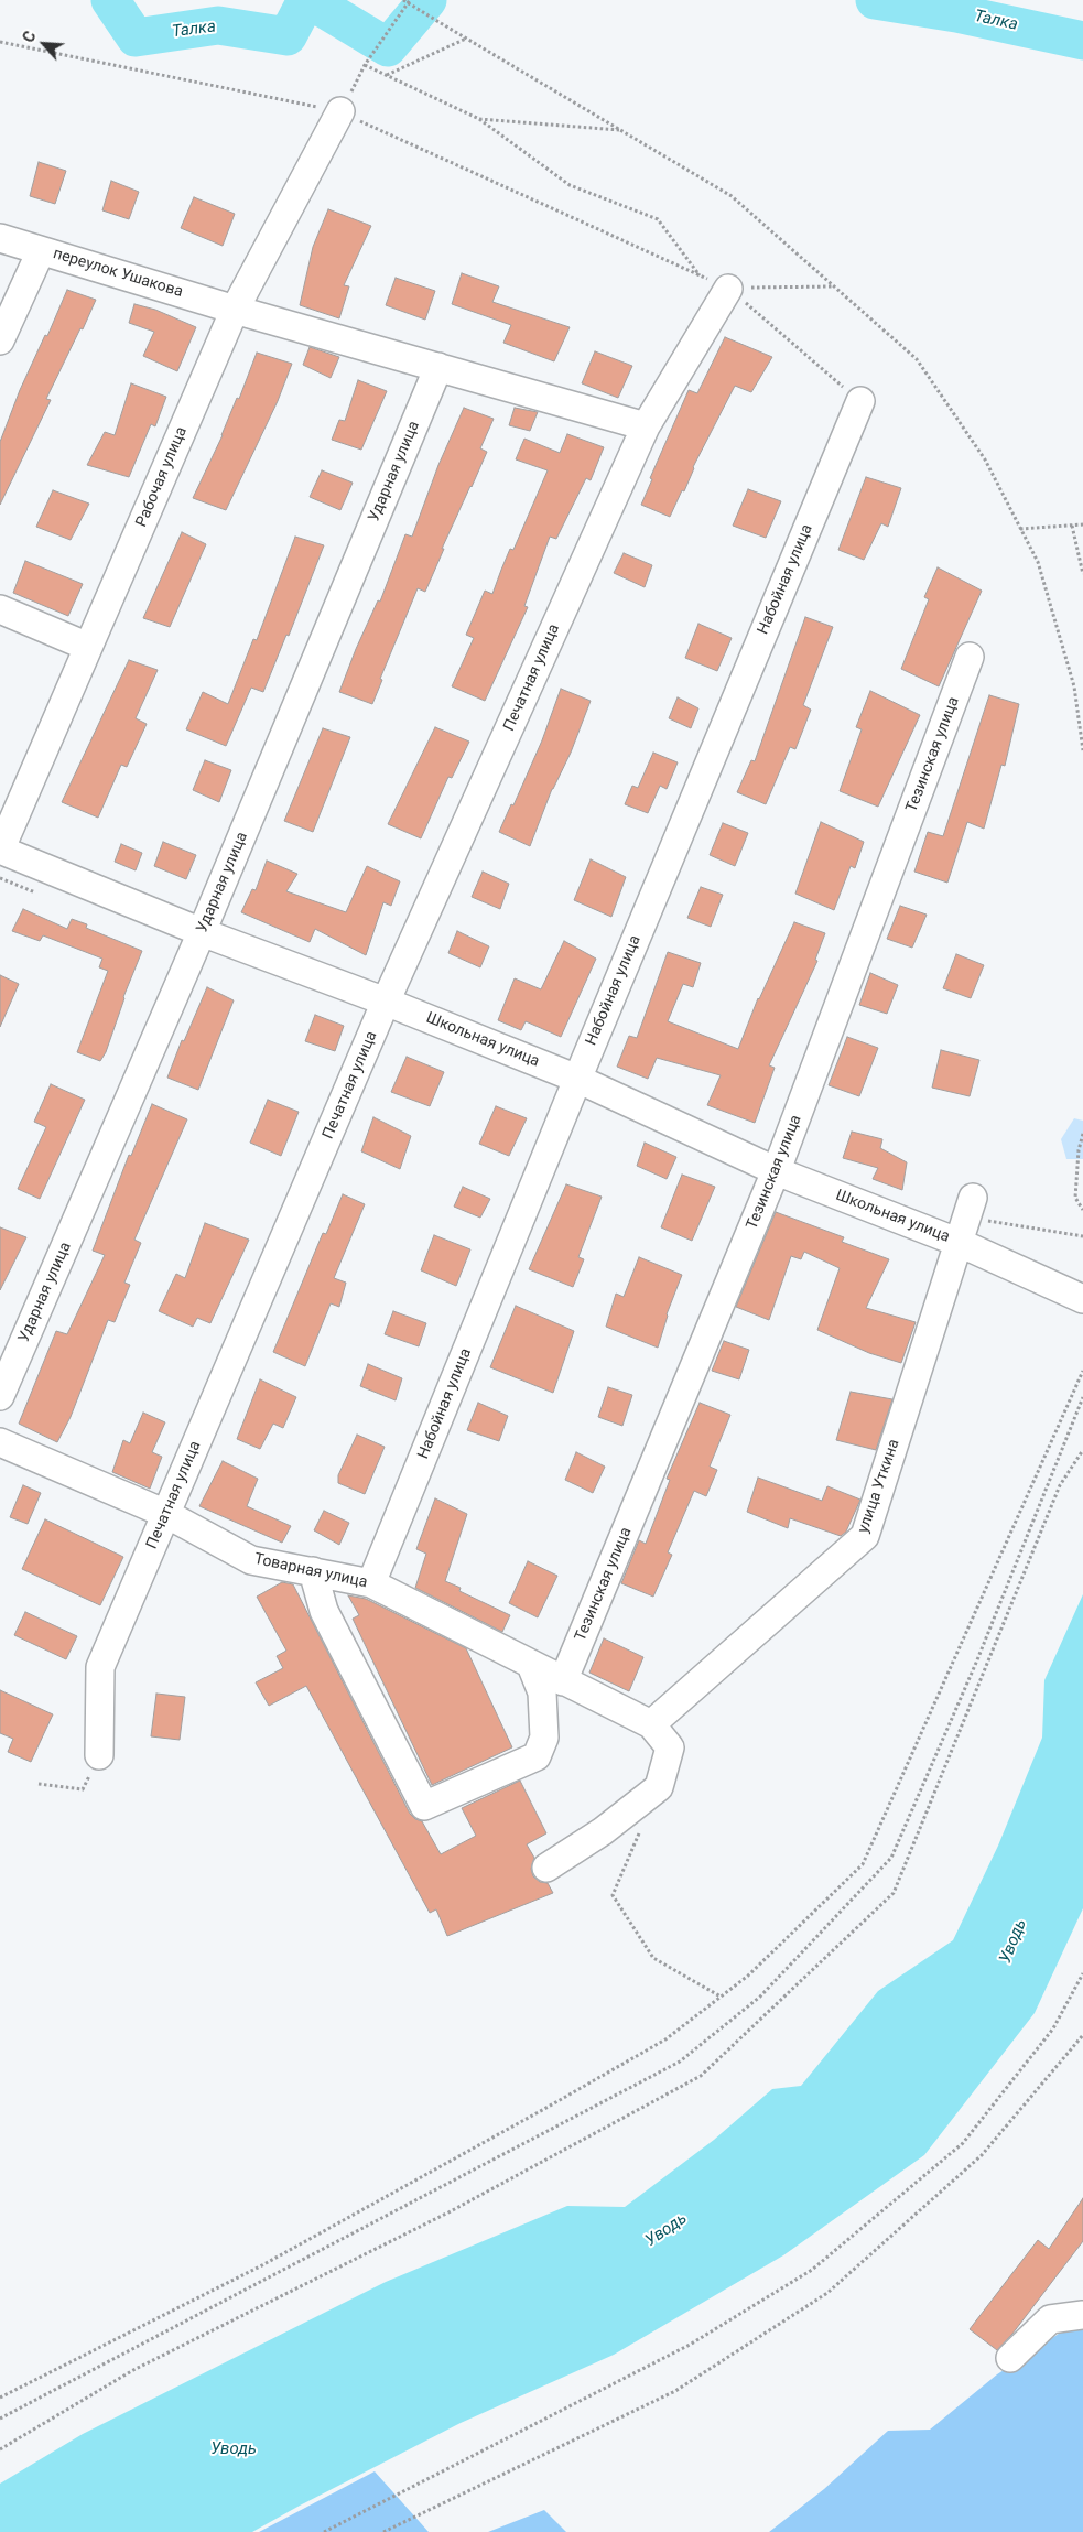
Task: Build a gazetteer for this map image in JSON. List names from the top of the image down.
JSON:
{
  "streets": {
    "street": [
      "переулок Ушакова",
      "Ударная улица",
      "Рабочая улица",
      "Набойная улица",
      "Печатная улица",
      "Тезинская улица",
      "Школьная улица",
      "улица Уткина",
      "Товарная улица"
    ]
  },
  "crossings": [
    ["переулок Ушакова", "Ударная улица"],
    ["переулок Ушакова", "Рабочая улица"],
    ["переулок Ушакова", "Печатная улица"],
    ["Ударная улица", "Школьная улица"],
    ["Рабочая улица", "Школьная улица"],
    ["Набойная улица", "Школьная улица"],
    ["Набойная улица", "Товарная улица"],
    ["Печатная улица", "Школьная улица"],
    ["Печатная улица", "Товарная улица"],
    ["Тезинская улица", "Школьная улица"],
    ["Тезинская улица", "Товарная улица"],
    ["Школьная улица", "улица Уткина"],
    ["улица Уткина", "Товарная улица"]
  ],
  "water": ["Талка", "Уводь"],
  "north": "top left"
}
